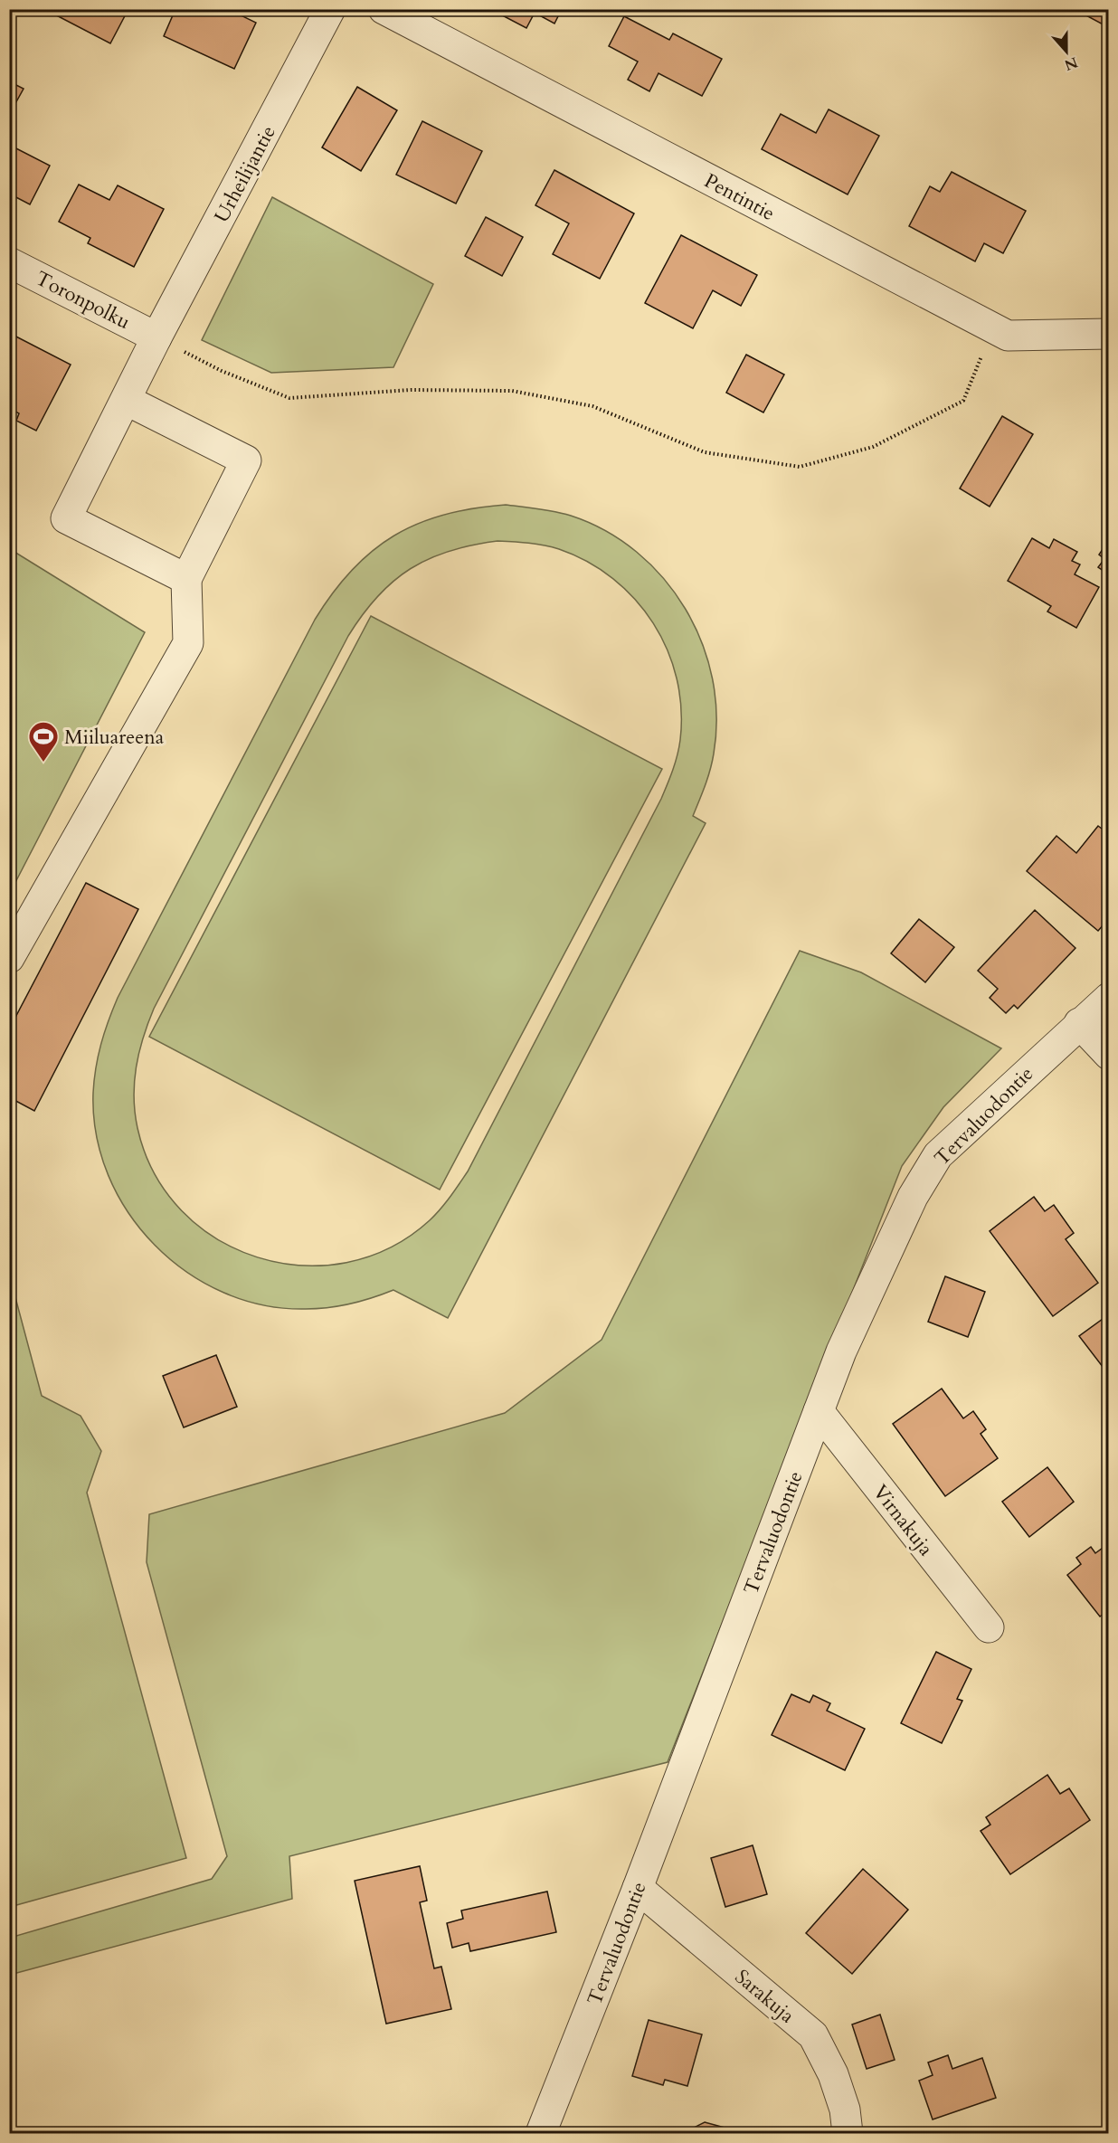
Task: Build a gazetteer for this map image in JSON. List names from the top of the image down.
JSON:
{
  "streets": {
    "street": [
      "Urheilijantie",
      "Pentintie",
      "Toronpolku",
      "Tervaluodontie",
      "Virnakuja",
      "Sarakuja"
    ]
  },
  "crossings": [
    ["Urheilijantie", "Toronpolku"],
    ["Tervaluodontie", "Virnakuja"],
    ["Tervaluodontie", "Sarakuja"]
  ],
  "places": {
    "sports": ["Miiluareena"]
  },
  "north": "bottom"
}
